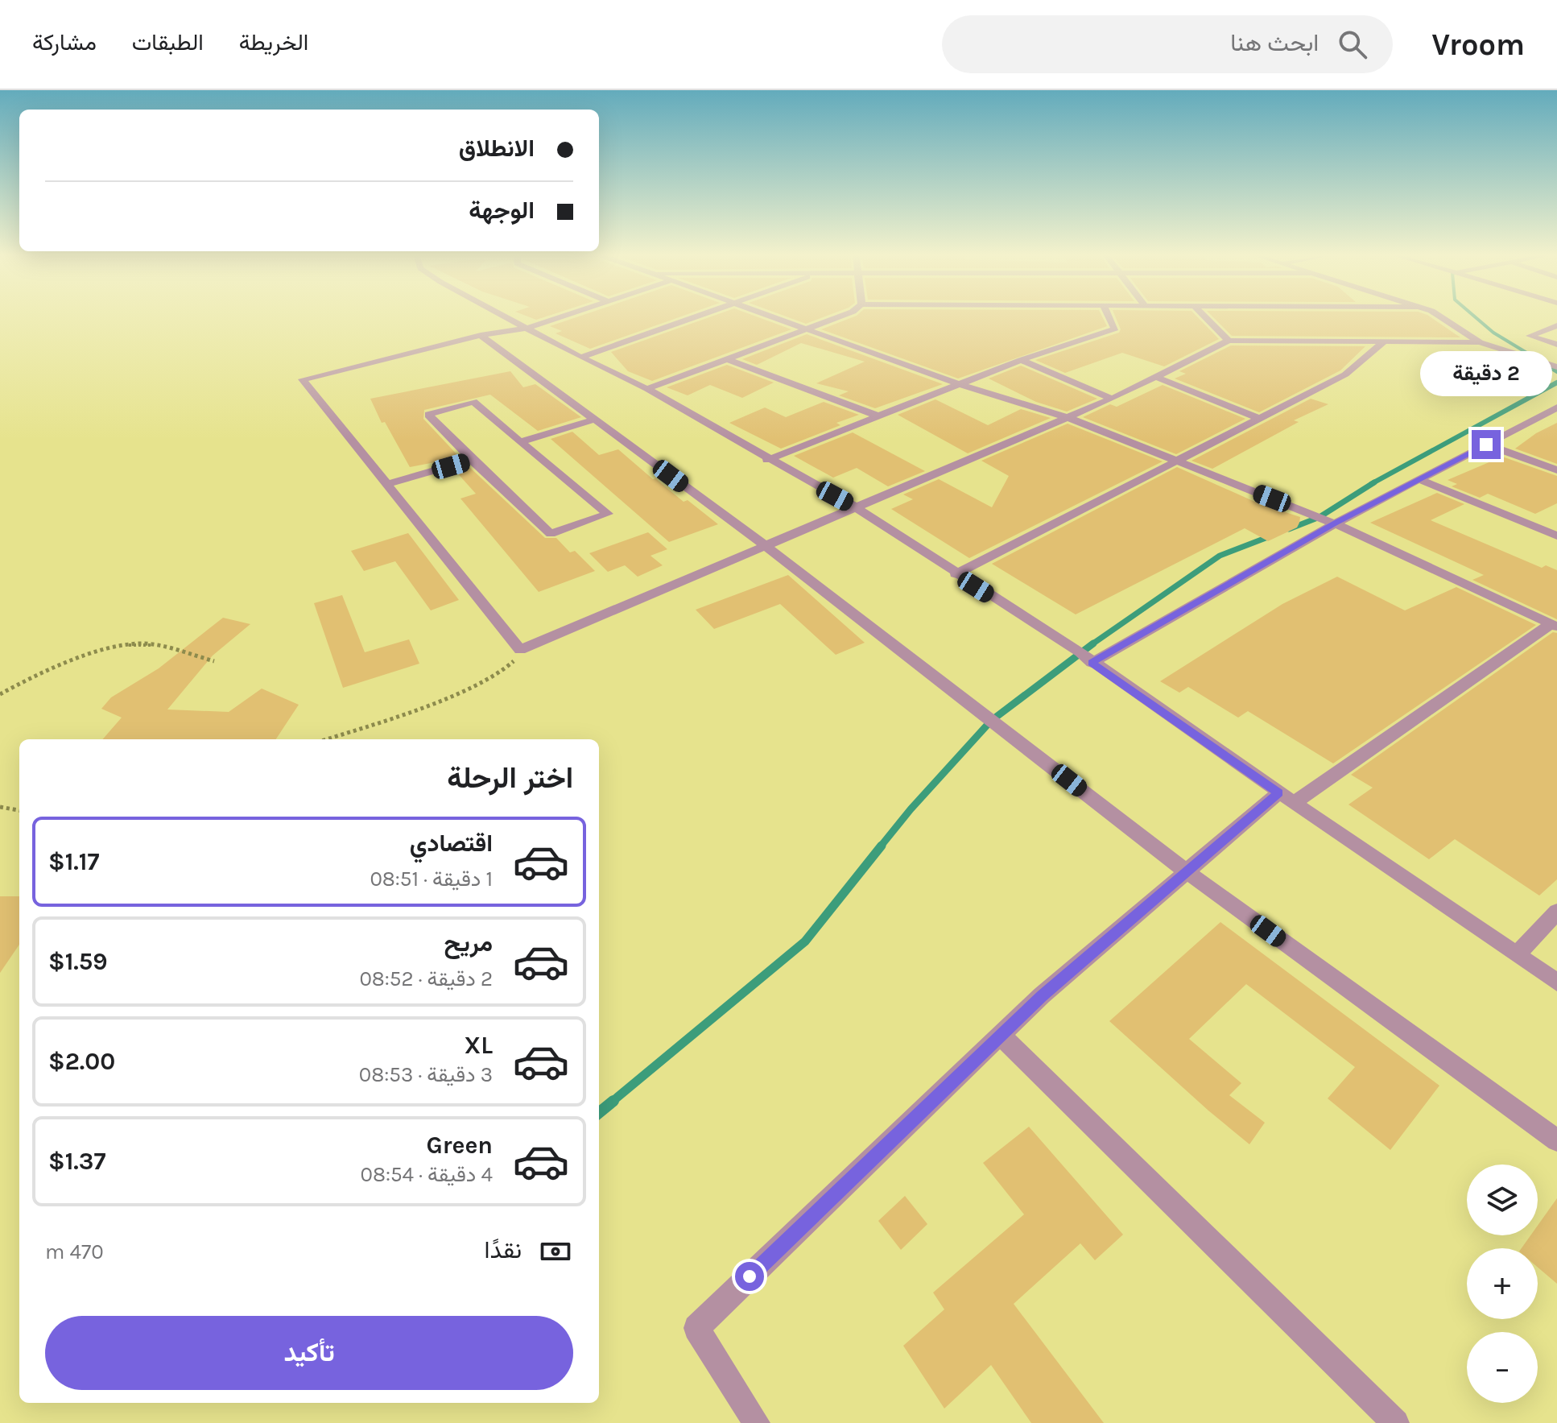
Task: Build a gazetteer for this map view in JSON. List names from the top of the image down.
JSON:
{
  "page": {
    "header": "Vroom",
    "search": "ابحث هنا",
    "nav": ["الخريطة", "الطبقات", "مشاركة"],
    "banner": ["الانطلاق", "الوجهة"],
    "bubble": "2 دقيقة",
    "heading": "اختر الرحلة",
    "list": [
      {
        "name": "اقتصادي",
        "note": "1 دقيقة · 08:51",
        "value": "$1.17"
      },
      {
        "name": "مريح",
        "note": "2 دقيقة · 08:52",
        "value": "$1.59"
      },
      {
        "name": "XL",
        "note": "3 دقيقة · 08:53",
        "value": "$2.00"
      },
      {
        "name": "Green",
        "note": "4 دقيقة · 08:54",
        "value": "$1.37"
      }
    ],
    "map_buttons": ["+", "−"],
    "pay": ["نقدًا", "470 m"],
    "buttons": "تأكيد"
  }
}
